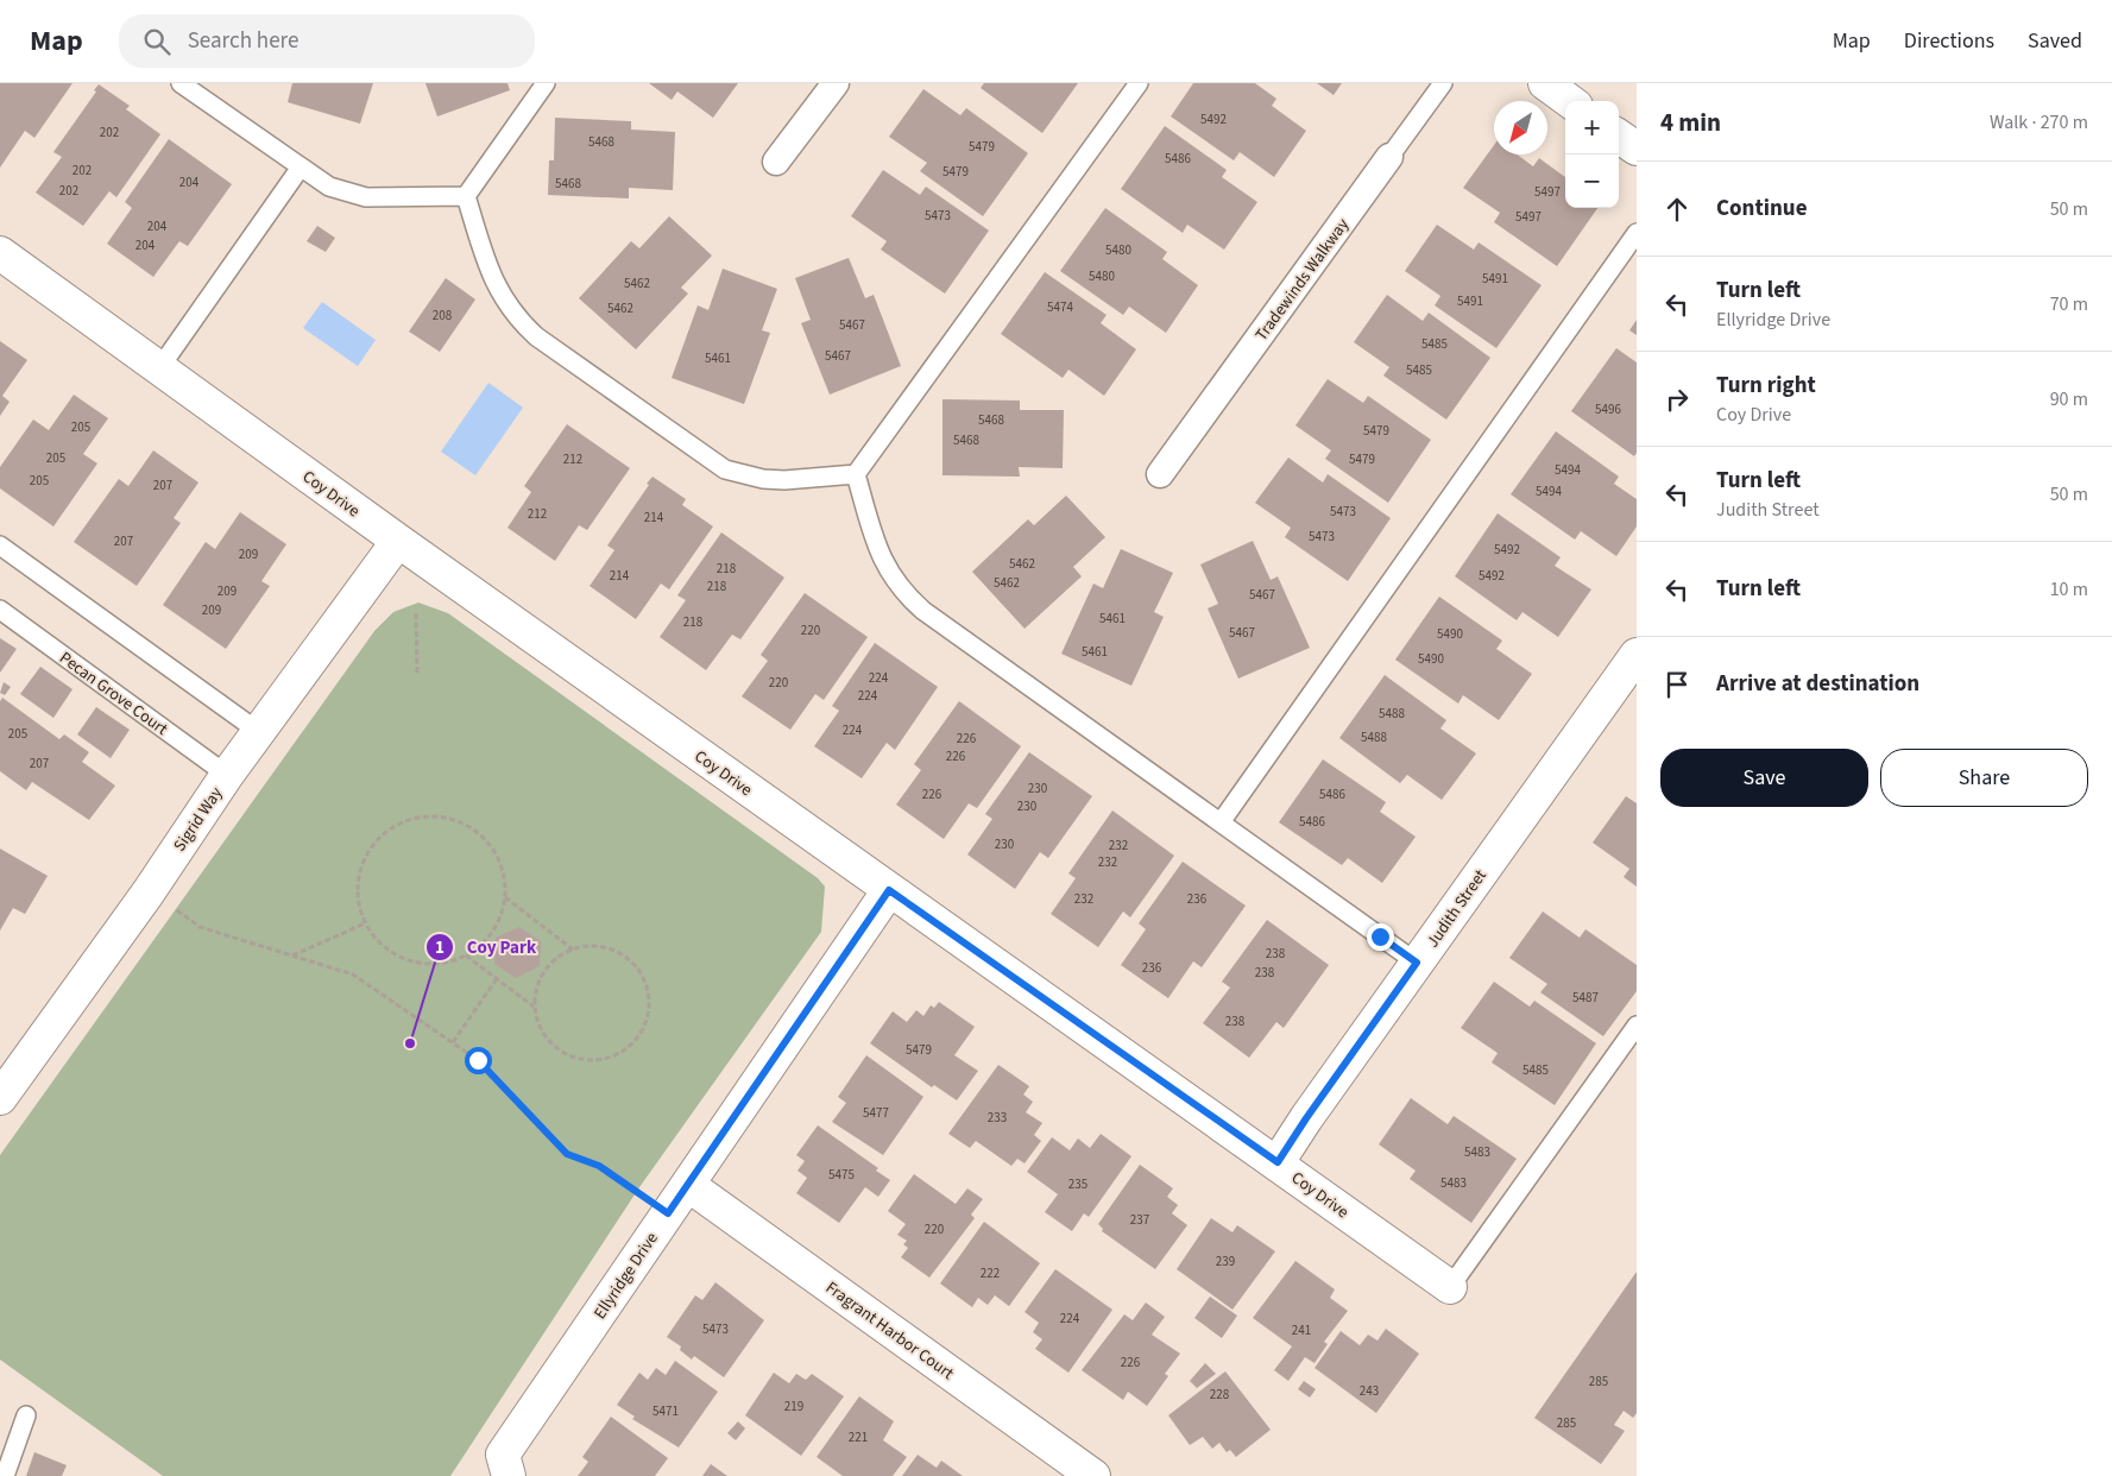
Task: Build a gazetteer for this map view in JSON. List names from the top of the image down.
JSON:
{
  "streets": {
    "street": [
      "Tradewinds Walkway",
      "Coy Drive",
      "Sigrid Way",
      "Judith Street",
      "Ellyridge Drive",
      "Fragrant Harbor Court"
    ],
    "lane": ["Pecan Grove Court"]
  },
  "crossings": [
    ["Coy Drive", "Sigrid Way"],
    ["Coy Drive", "Judith Street"],
    ["Coy Drive", "Ellyridge Drive"],
    ["Pecan Grove Court", "Sigrid Way"],
    ["Ellyridge Drive", "Fragrant Harbor Court"]
  ],
  "places": ["Coy Park"],
  "house_numbers": [
    "5492",
    "202",
    "5468",
    "5479",
    "5486",
    "202",
    "5479",
    "204",
    "5468",
    "202",
    "5497",
    "5473",
    "5497",
    "204",
    "204",
    "5480",
    "5480",
    "5491",
    "5462",
    "5491",
    "5474",
    "5462",
    "208",
    "5467",
    "5485",
    "5467",
    "5461",
    "5485",
    "5496",
    "5468",
    "205",
    "5479",
    "5468",
    "205",
    "212",
    "5479",
    "5494",
    "205",
    "207",
    "5494",
    "5473",
    "212",
    "214",
    "5473",
    "207",
    "5492",
    "209",
    "5462",
    "218",
    "214",
    "5492",
    "5462",
    "218",
    "209",
    "5467",
    "209",
    "5461",
    "218",
    "220",
    "5467",
    "5490",
    "5461",
    "5490",
    "224",
    "220",
    "224",
    "5488",
    "224",
    "205",
    "5488",
    "226",
    "226",
    "207",
    "230",
    "226",
    "5486",
    "230",
    "5486",
    "230",
    "232",
    "232",
    "232",
    "236",
    "238",
    "236",
    "238",
    "5487",
    "238",
    "5479",
    "5485",
    "5477",
    "233",
    "5483",
    "5475",
    "5483",
    "235",
    "237",
    "220",
    "239",
    "222",
    "224",
    "5473",
    "241",
    "226",
    "285",
    "243",
    "228",
    "219",
    "5471",
    "285",
    "221"
  ],
  "north": "bottom left",
  "page": {
    "header": "Map",
    "search": "Search here",
    "nav": ["Map", "Directions", "Saved"],
    "heading": ["4 min", "Walk · 270 m"],
    "map_buttons": ["+", "−"],
    "list": [
      ["Continue", "50 m"],
      ["Turn left", "Ellyridge Drive", "70 m"],
      ["Turn right", "Coy Drive", "90 m"],
      ["Turn left", "Judith Street", "50 m"],
      ["Turn left", "10 m"],
      "Arrive at destination"
    ],
    "buttons": ["Save", "Share"]
  }
}
